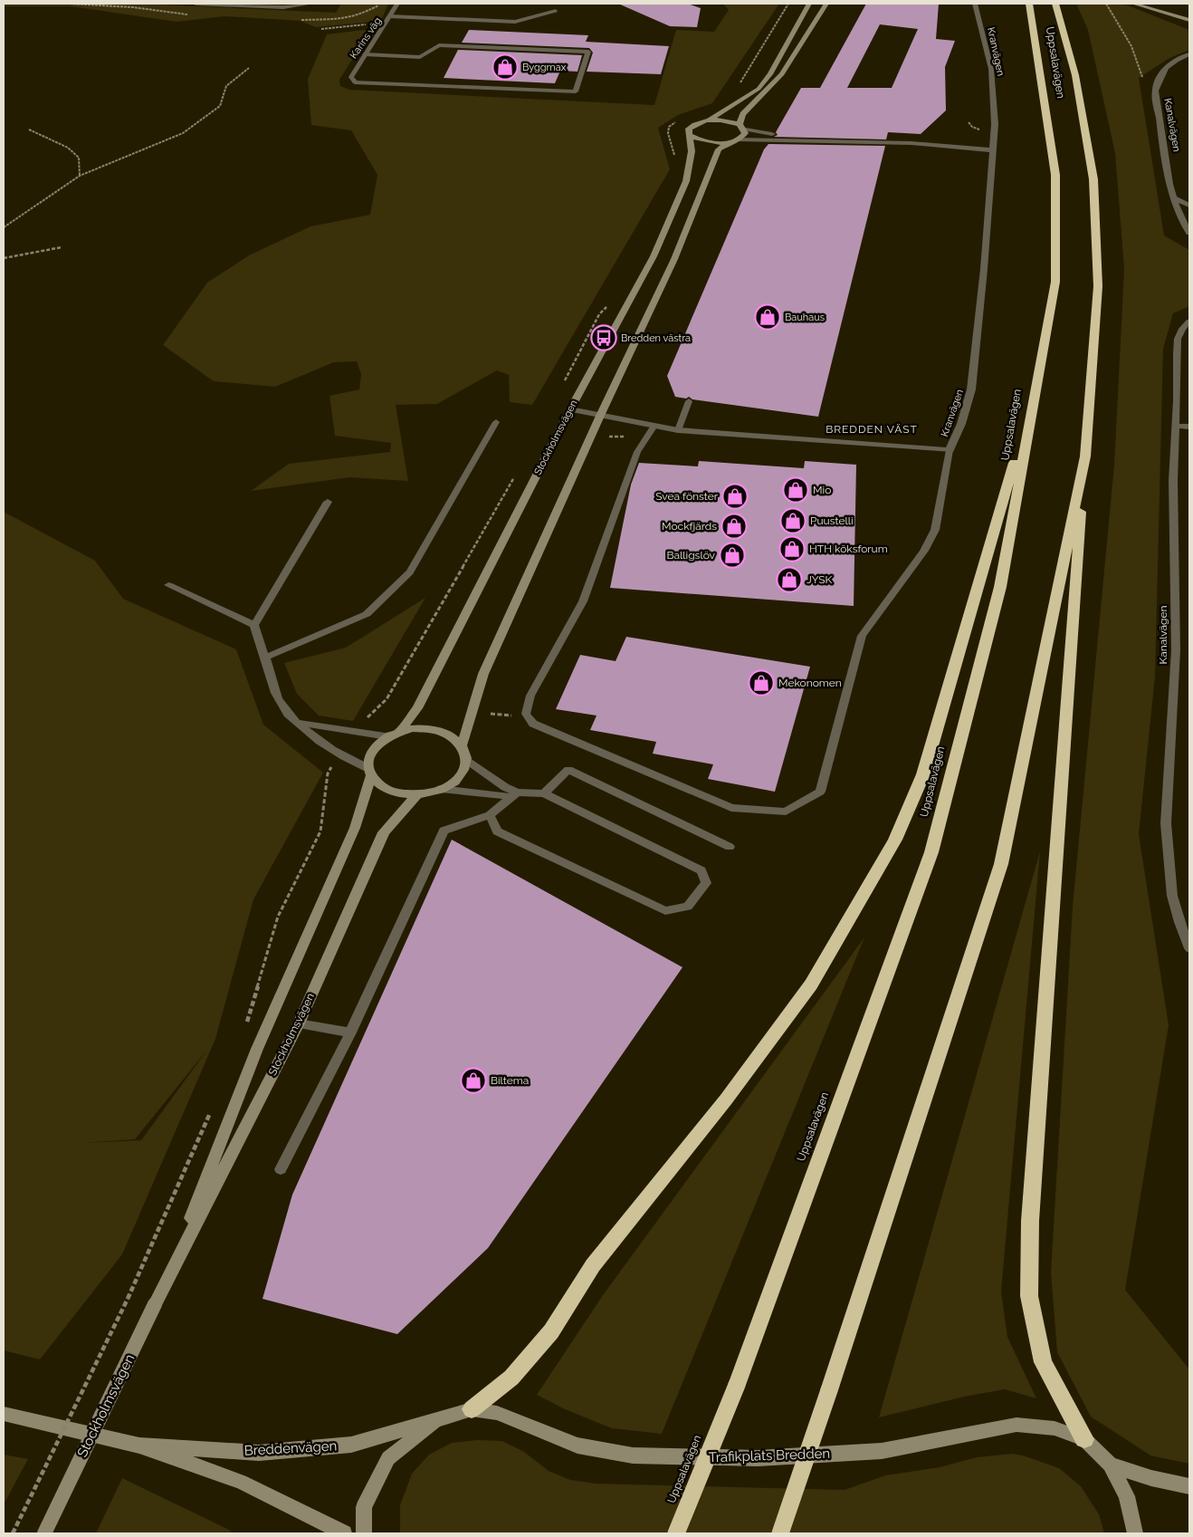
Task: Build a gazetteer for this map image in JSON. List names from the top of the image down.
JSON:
{
  "streets": {
    "highway": ["Uppsalavägen"],
    "main road": ["Stockholmsvägen", "Breddenvägen", "Trafikplats Bredden"],
    "street": ["Karins väg", "Kranvägen", "Kanalvägen"]
  },
  "crossings": [
    ["Kranvägen", "Stockholmsvägen"],
    ["Breddenvägen", "Trafikplats Bredden"]
  ],
  "districts": ["BREDDEN VÄST"],
  "places": {
    "shop": [
      "Byggmax",
      "Bauhaus",
      "Mio",
      "Svea fönster",
      "Puustelli",
      "Mockfjärds",
      "HTH köksforum",
      "Balligslöv",
      "JYSK",
      "Mekonomen",
      "Biltema"
    ],
    "bus stop": ["Bredden västra"]
  }
}
